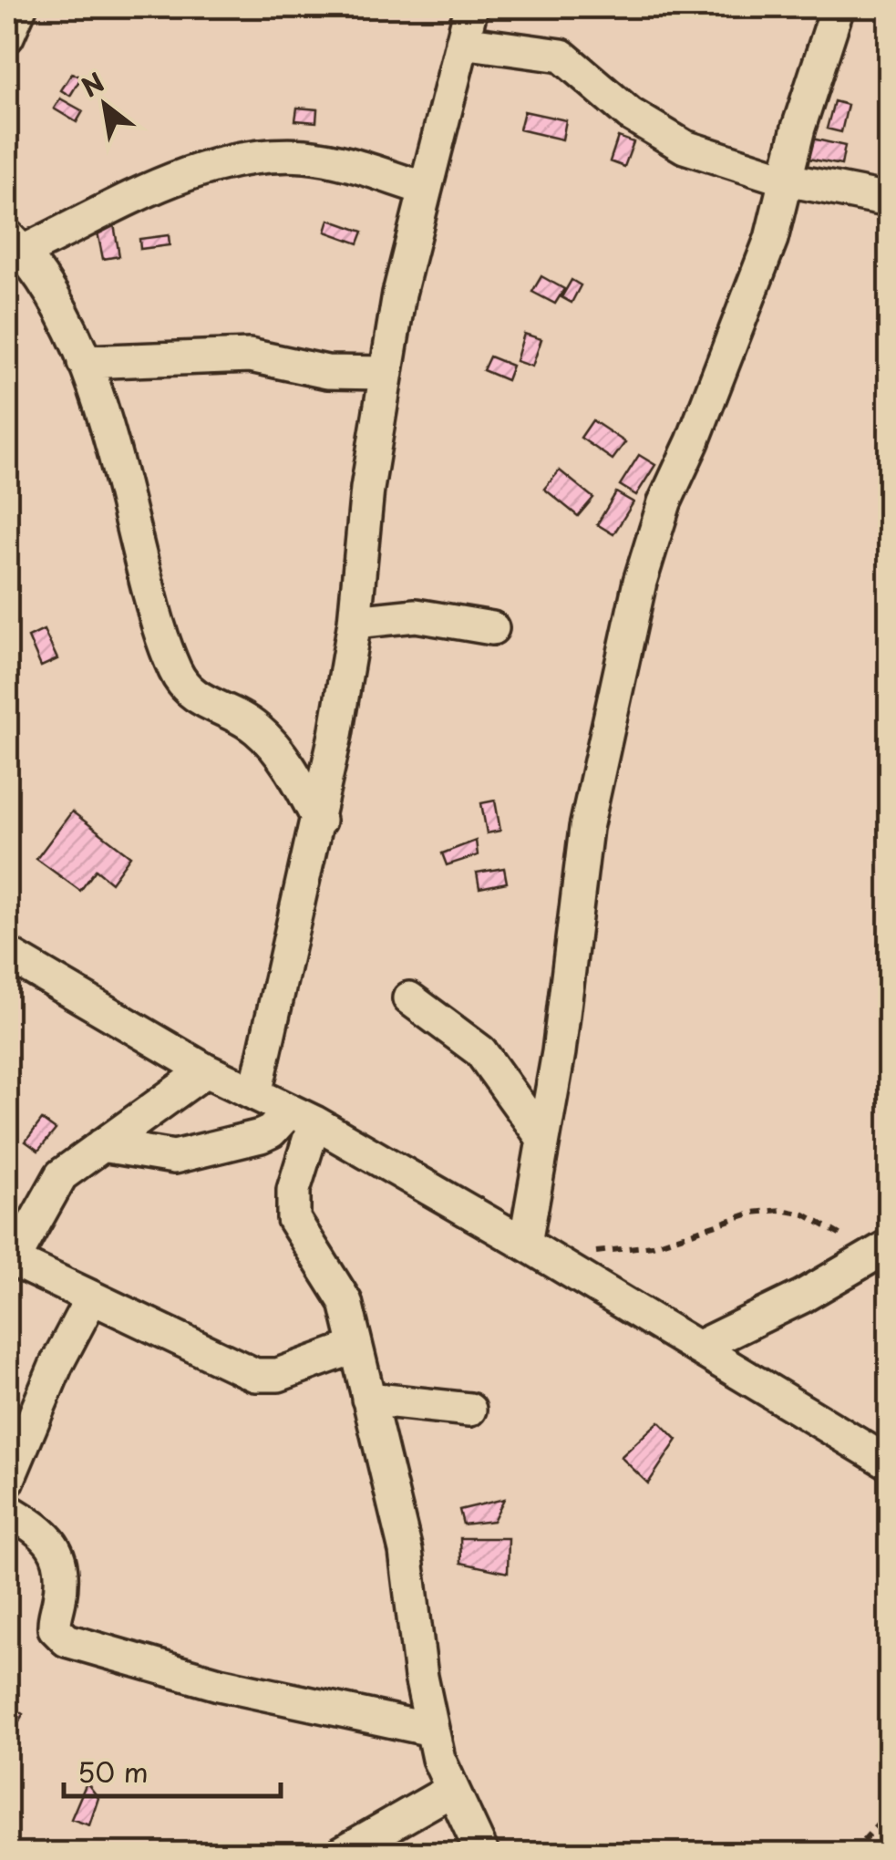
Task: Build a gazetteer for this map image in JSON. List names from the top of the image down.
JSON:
{
  "scale_bar": "50 m",
  "north": "top left"
}
